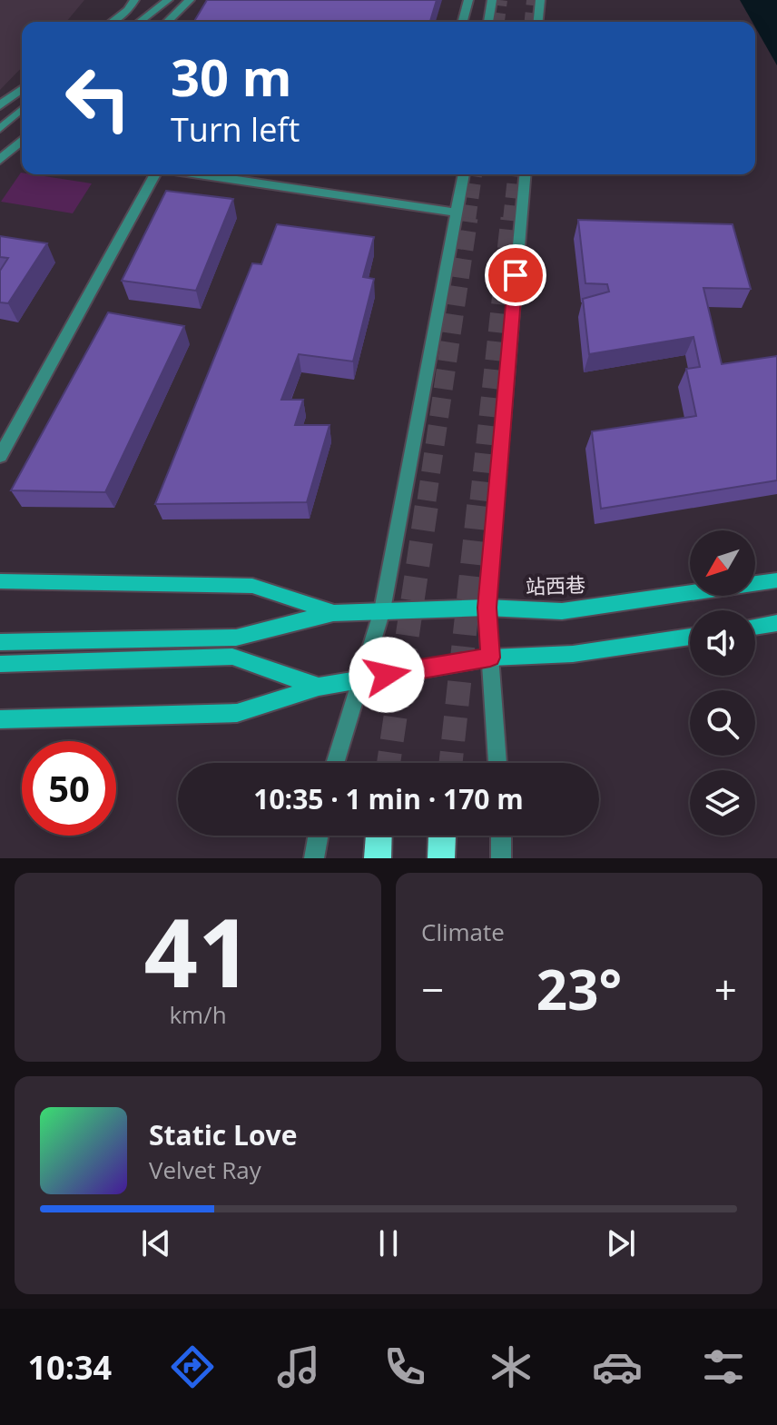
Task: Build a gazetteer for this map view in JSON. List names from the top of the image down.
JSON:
{
  "streets": {
    "main road": ["站西巷"]
  },
  "north": "bottom left",
  "page": {
    "turn": ["30 m", "Turn left"],
    "limit": "50",
    "trip": "10:35 · 1 min · 170 m",
    "tile": [
      ["41", "km/h"],
      "Climate"
    ],
    "heat": ["−", "23°", "+"],
    "song": ["Static Love", "Velvet Ray"],
    "tabs": "10:34"
  }
}
